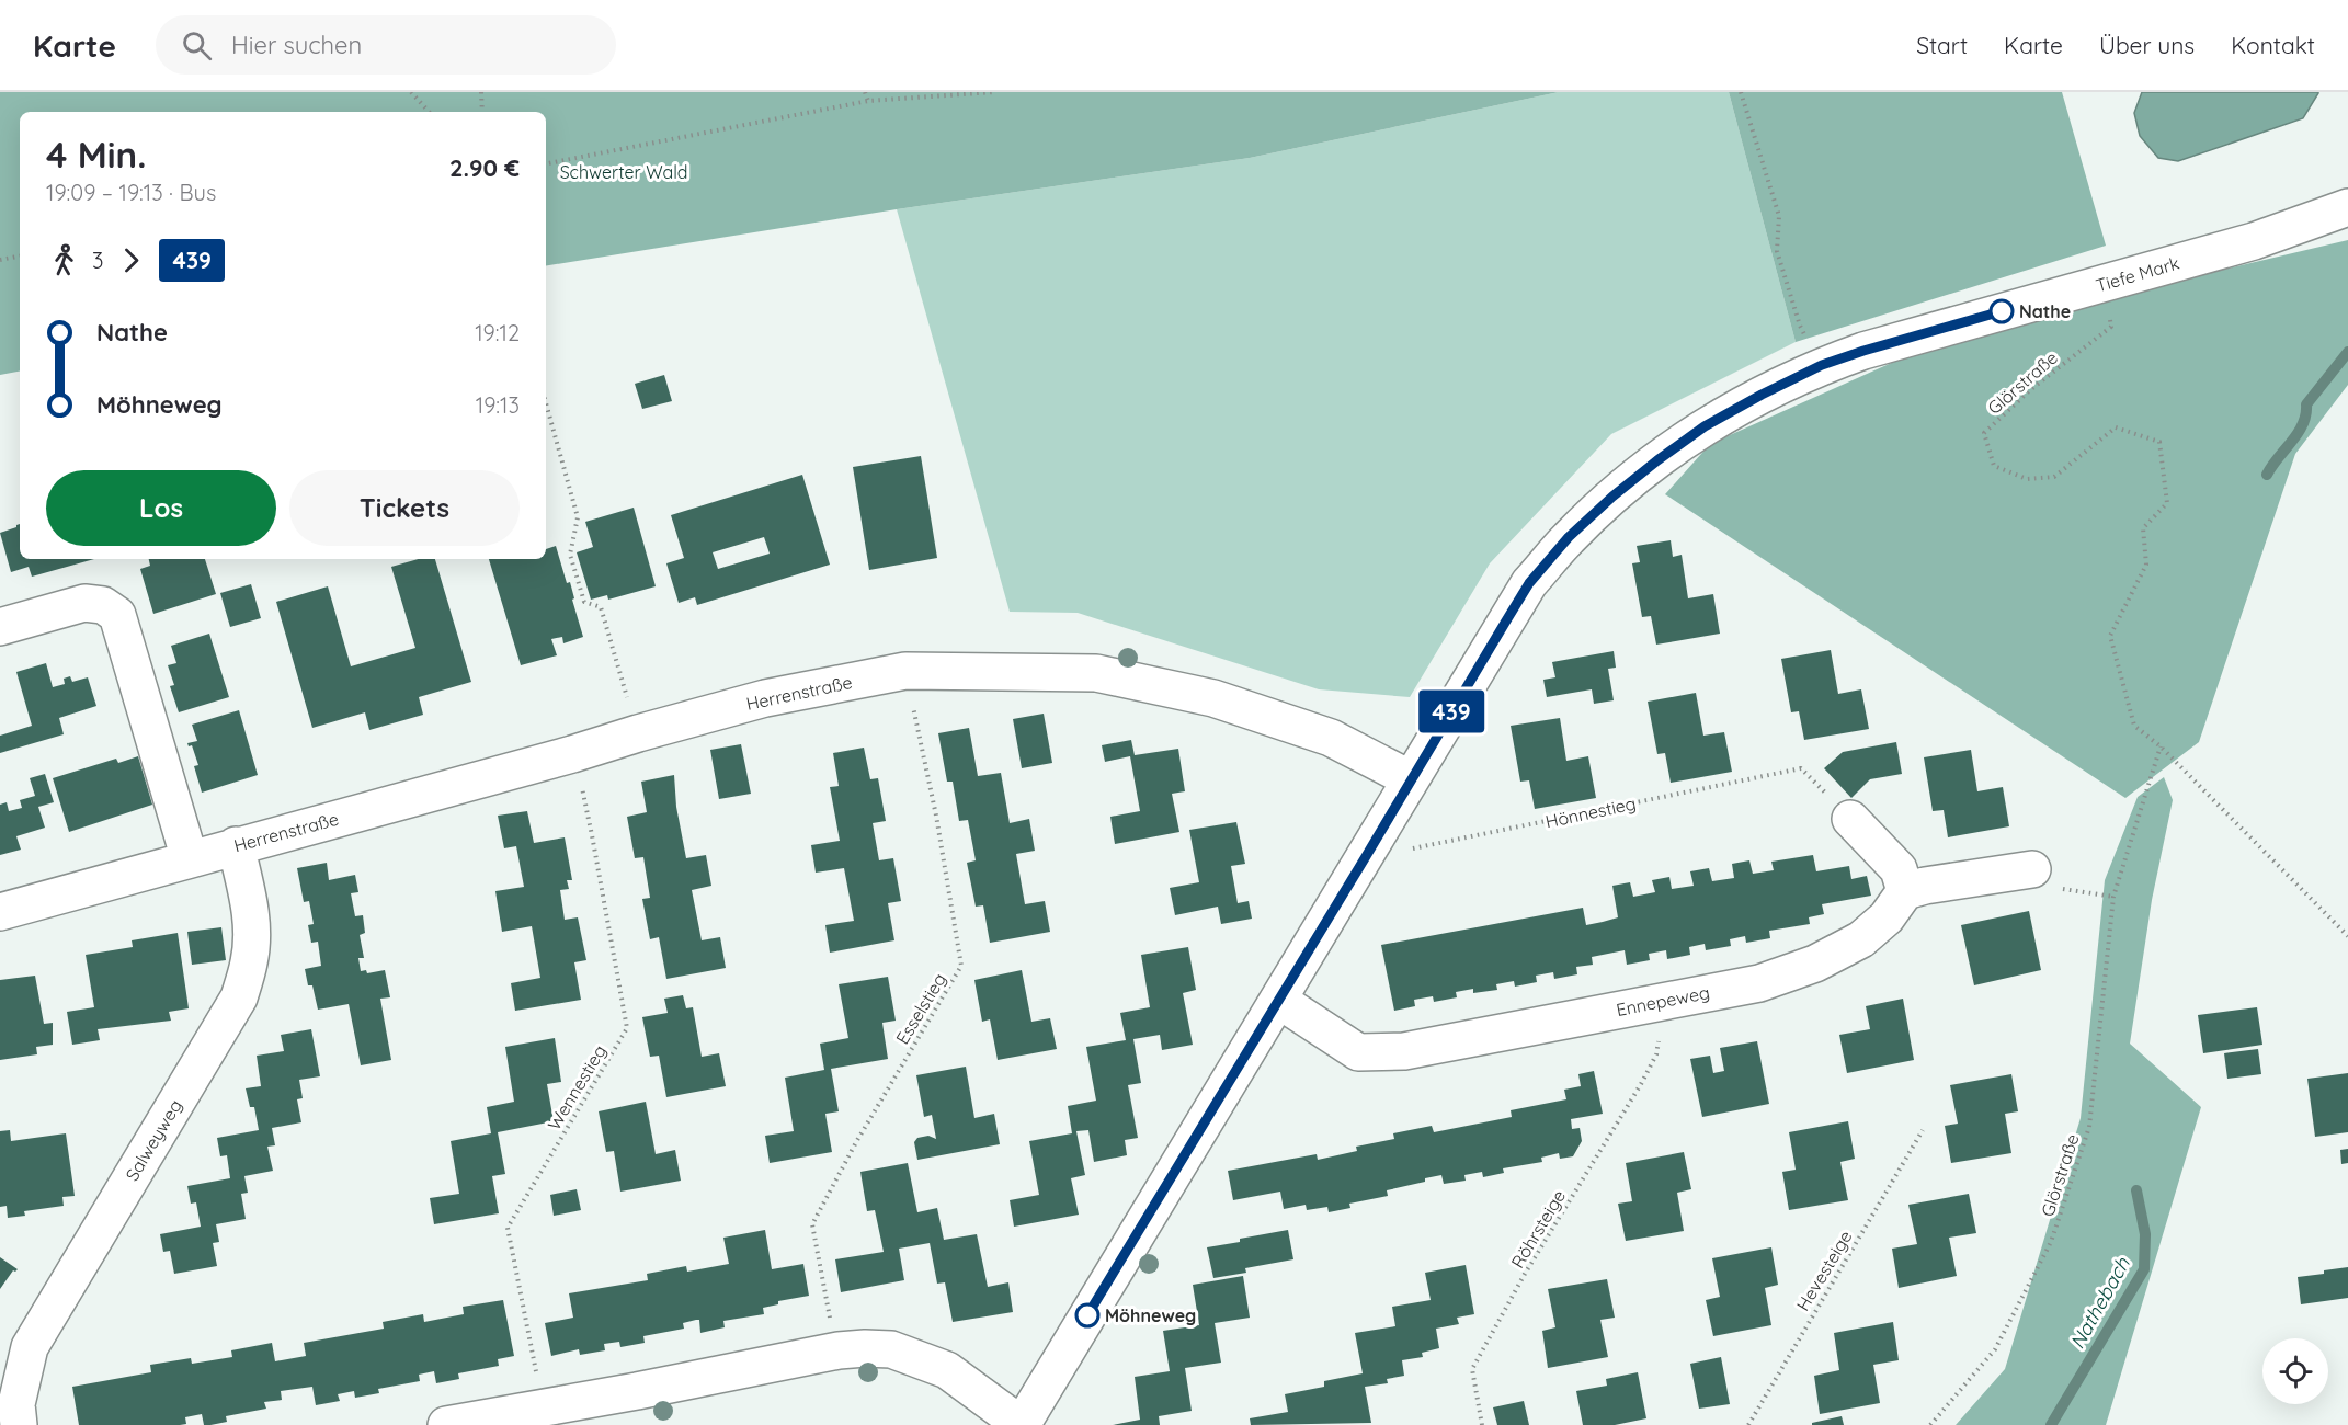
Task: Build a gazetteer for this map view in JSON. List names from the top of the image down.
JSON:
{
  "streets": {
    "street": [
      "Tiefe Mark",
      "Herrenstraße",
      "Ennepeweg",
      "Salweyweg"
    ],
    "path": [
      "Glörstraße",
      "Hönnestieg",
      "Esselstieg",
      "Wennestieg",
      "Röhrsteige",
      "Hevesteige"
    ]
  },
  "crossings": [
    ["Tiefe Mark", "Glörstraße"],
    ["Tiefe Mark", "Herrenstraße"],
    ["Tiefe Mark", "Hönnestieg"],
    ["Tiefe Mark", "Ennepeweg"],
    ["Herrenstraße", "Esselstieg"],
    ["Herrenstraße", "Salweyweg"]
  ],
  "water": ["Nathebach"],
  "parks": ["Schwerter Wald"],
  "places": ["Nathe", "Möhneweg"],
  "lines": ["bus line 439"],
  "page": {
    "header": "Karte",
    "search": "Hier suchen",
    "nav": [
      "Start",
      "Karte",
      "Über uns",
      "Kontakt"
    ],
    "on_map": "439",
    "heading": ["4 Min.", "19:09 – 19:13 · Bus", "2.90 €"],
    "legs": ["3", "439"],
    "list": [
      {
        "name": "Nathe",
        "value": "19:12"
      },
      {
        "name": "Möhneweg",
        "value": "19:13"
      }
    ],
    "buttons": ["Los", "Tickets"]
  }
}
